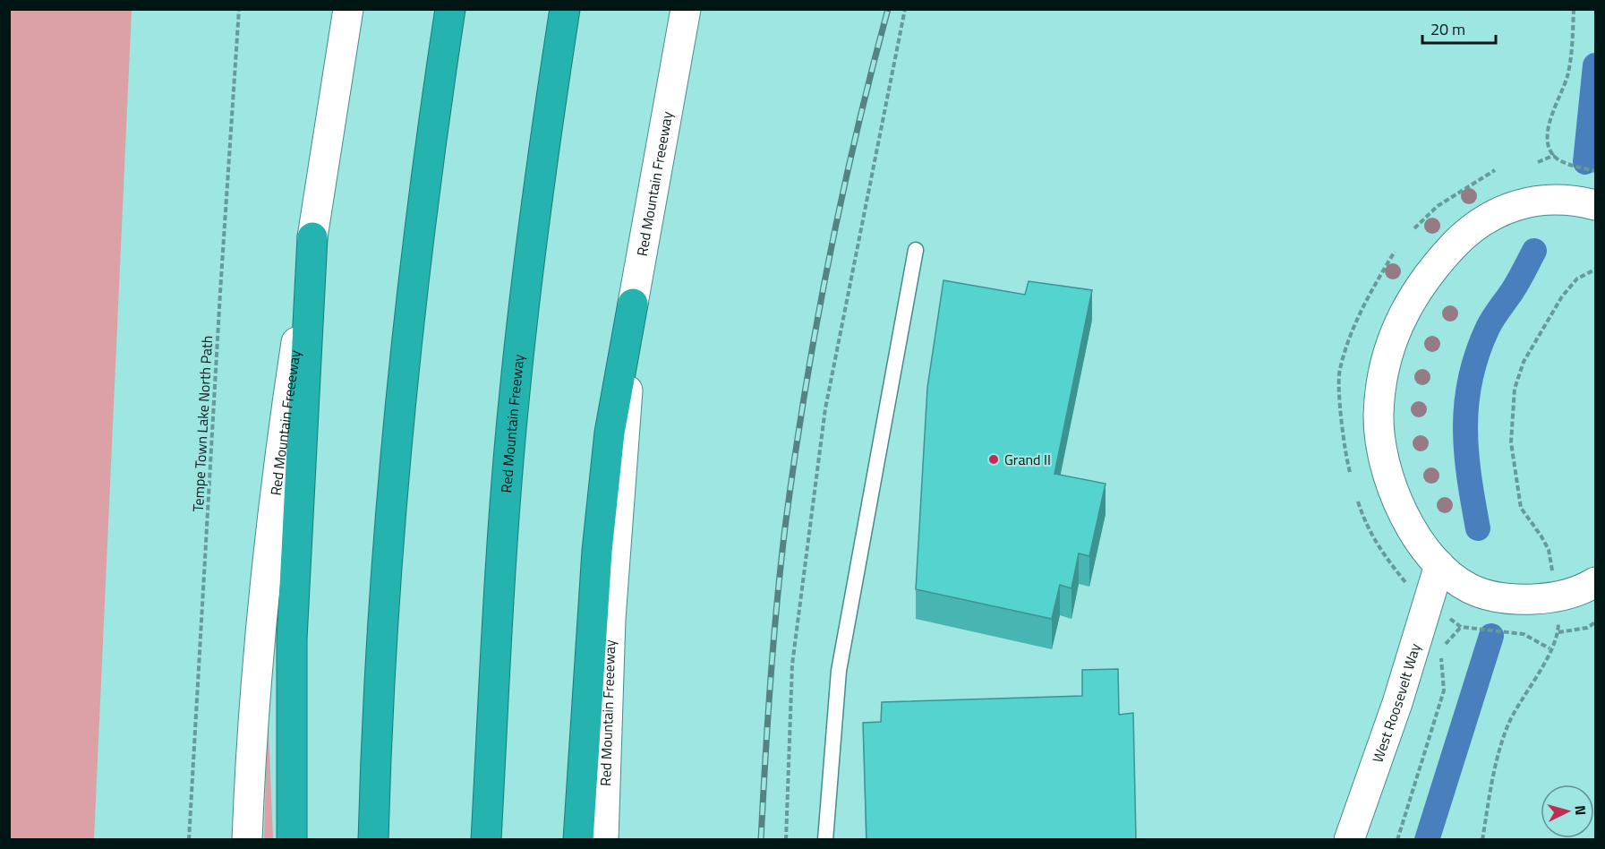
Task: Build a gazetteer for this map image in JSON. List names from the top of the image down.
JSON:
{
  "streets": {
    "highway": ["Red Mountain Freeway"],
    "street": ["Red Mountain Freeeway", "West Roosevelt Way"],
    "path": ["Tempe Town Lake North Path"]
  },
  "places": ["Grand II"],
  "scale_bar": "20 m",
  "north": "right"
}
